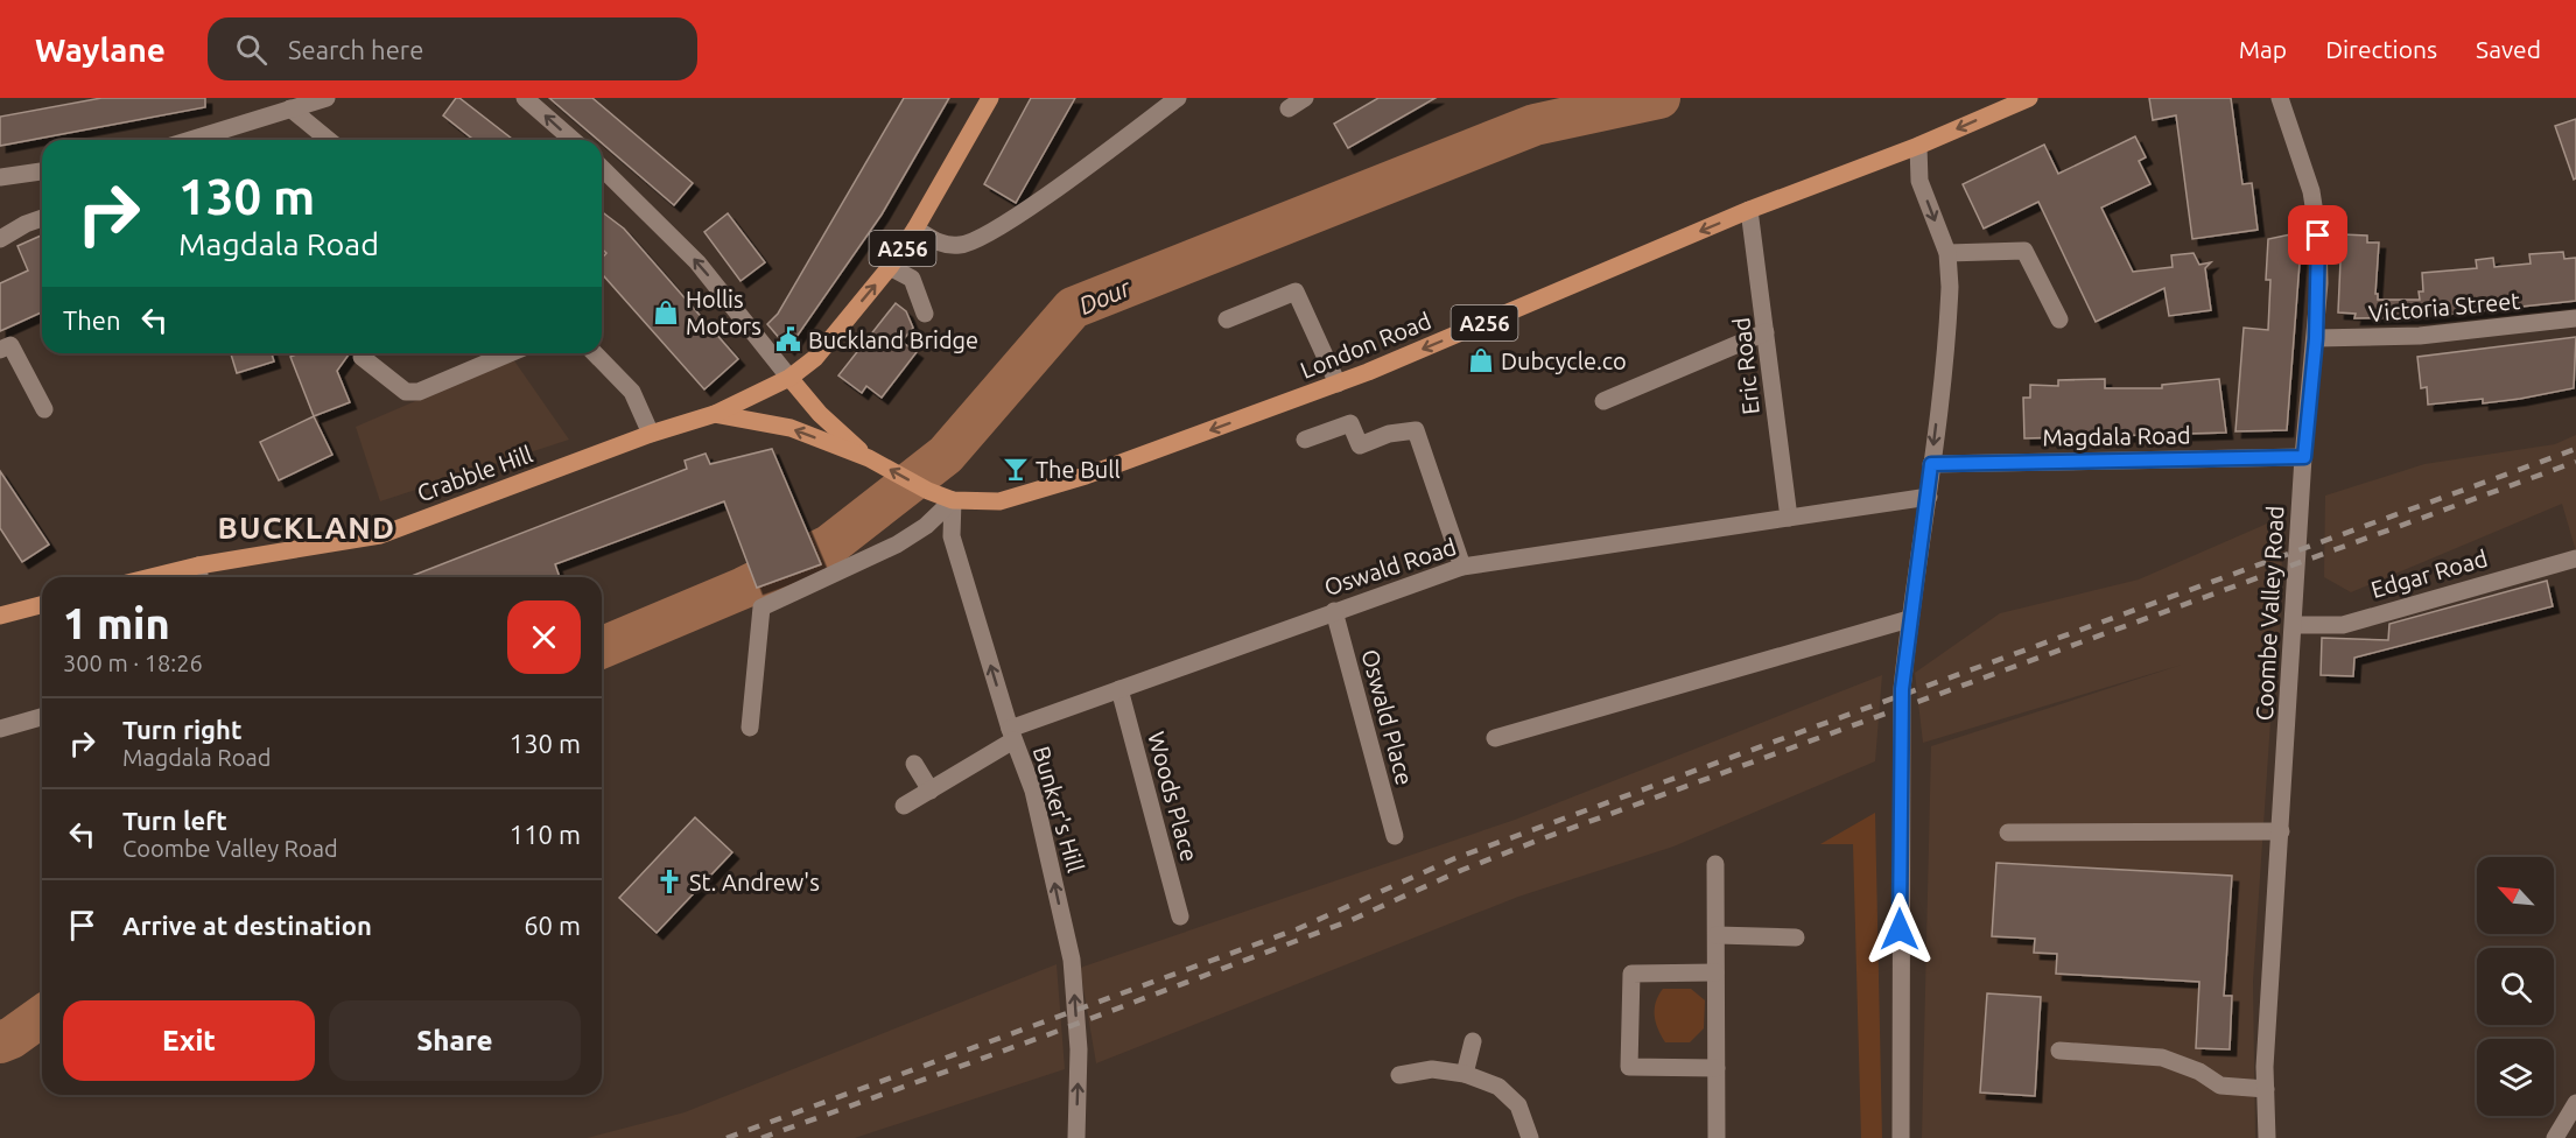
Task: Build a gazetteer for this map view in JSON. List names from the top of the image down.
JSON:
{
  "streets": {
    "main road": ["A256", "London Road", "Crabble Hill"],
    "street": [
      "Victoria Street",
      "Eric Road",
      "Magdala Road",
      "Oswald Road",
      "Edgar Road",
      "Coombe Valley Road",
      "Oswald Place",
      "Woods Place",
      "Bunker's Hill"
    ]
  },
  "crossings": [
    ["A256", "London Road"],
    ["A256", "Crabble Hill"],
    ["Victoria Street", "Coombe Valley Road"],
    ["London Road", "Eric Road"],
    ["London Road", "Crabble Hill"],
    ["London Road", "Bunker's Hill"],
    ["Eric Road", "Oswald Road"],
    ["Magdala Road", "Coombe Valley Road"],
    ["Oswald Road", "Oswald Place"],
    ["Oswald Road", "Woods Place"],
    ["Oswald Road", "Bunker's Hill"],
    ["Edgar Road", "Coombe Valley Road"]
  ],
  "one_way": ["London Road", "Bunker's Hill"],
  "districts": ["BUCKLAND"],
  "water": ["Dour"],
  "places": {
    "shop": ["Hollis Motors", "Dubcycle.co"],
    "public building": ["Buckland Bridge"],
    "bar": ["The Bull"],
    "church": ["St. Andrew's"]
  },
  "north": "top left",
  "page": {
    "header": "Waylane",
    "search": "Search here",
    "nav": ["Map", "Directions", "Saved"],
    "turn": ["130 m", "Magdala Road"],
    "then": "Then",
    "heading": ["1 min", "300 m · 18:26"],
    "list": [
      {
        "name": "Turn right",
        "note": "Magdala Road",
        "value": "130 m"
      },
      {
        "name": "Turn left",
        "note": "Coombe Valley Road",
        "value": "110 m"
      },
      {
        "name": "Arrive at destination",
        "value": "60 m"
      }
    ],
    "buttons": ["Exit", "Share"]
  }
}
